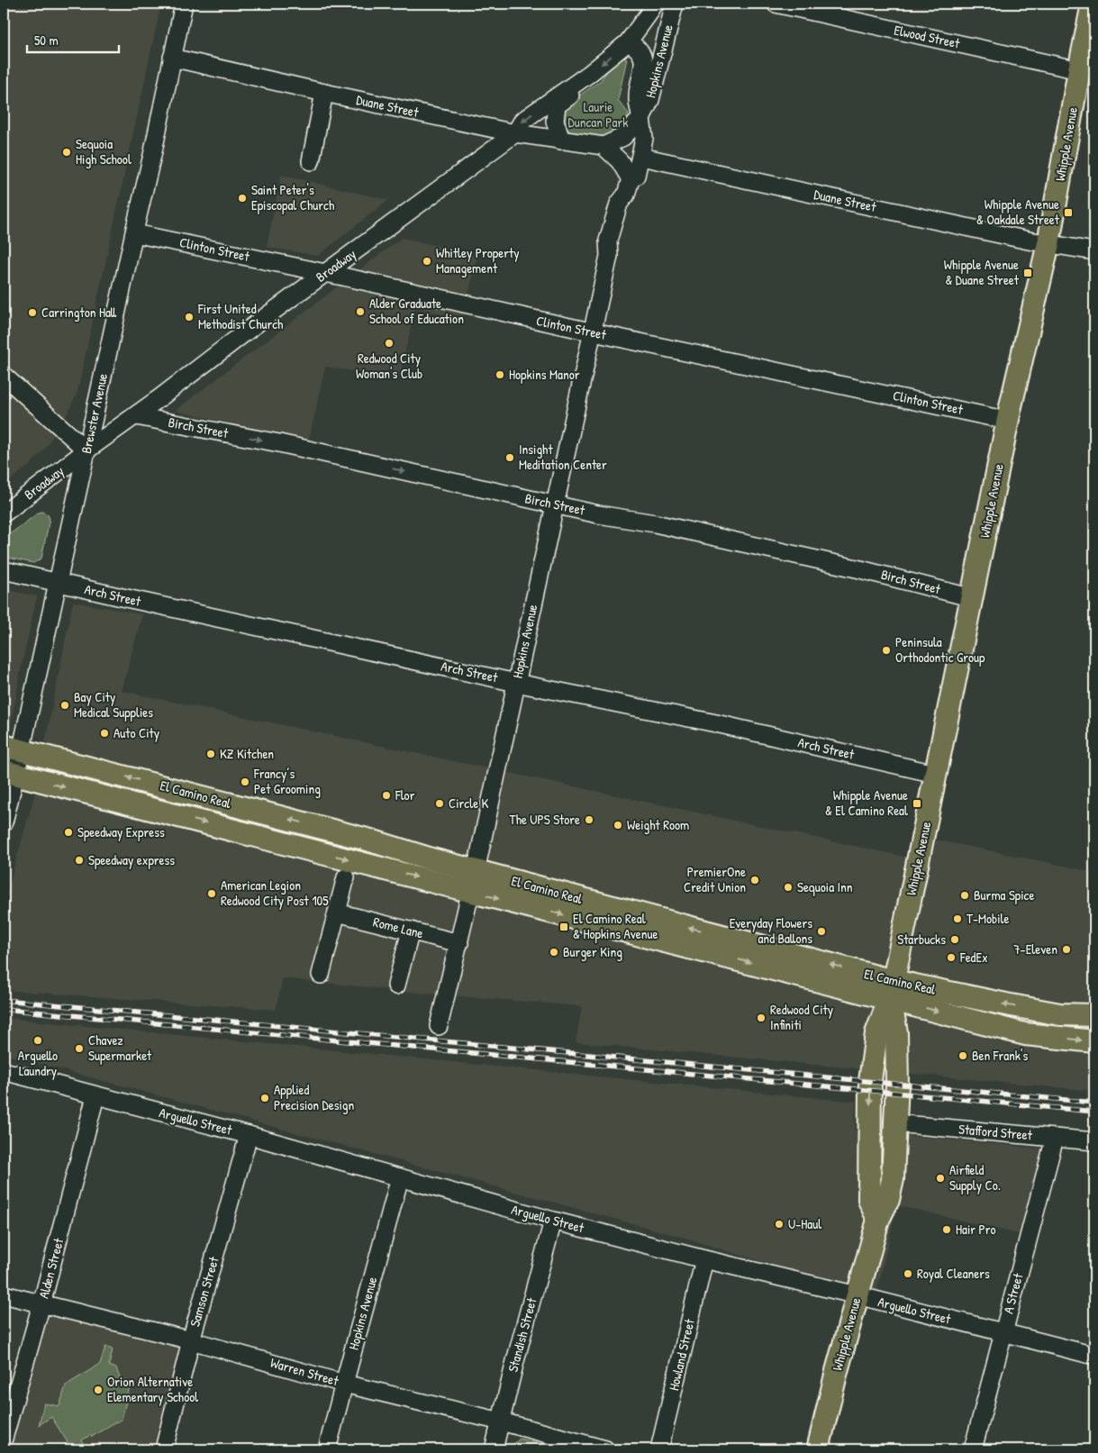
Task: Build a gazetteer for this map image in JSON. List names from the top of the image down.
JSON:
{
  "streets": {
    "main road": ["Whipple Avenue", "El Camino Real"],
    "street": [
      "Elwood Street",
      "Hopkins Avenue",
      "Duane Street",
      "Clinton Street",
      "Broadway",
      "Brewster Avenue",
      "Birch Street",
      "Arch Street",
      "Rome Lane",
      "Arguello Street",
      "Stafford Street",
      "Alden Street",
      "Samson Street",
      "A Street",
      "Standish Street",
      "Howland Street",
      "Warren Street"
    ]
  },
  "crossings": [
    ["Elwood Street", "Whipple Avenue"],
    ["Hopkins Avenue", "Duane Street"],
    ["Hopkins Avenue", "Clinton Street"],
    ["Hopkins Avenue", "Broadway"],
    ["Hopkins Avenue", "Birch Street"],
    ["Hopkins Avenue", "Arch Street"],
    ["Hopkins Avenue", "El Camino Real"],
    ["Hopkins Avenue", "Rome Lane"],
    ["Hopkins Avenue", "Arguello Street"],
    ["Hopkins Avenue", "Warren Street"],
    ["Duane Street", "Whipple Avenue"],
    ["Duane Street", "Broadway"],
    ["Duane Street", "Brewster Avenue"],
    ["Whipple Avenue", "Clinton Street"],
    ["Whipple Avenue", "Birch Street"],
    ["Whipple Avenue", "Arch Street"],
    ["Whipple Avenue", "El Camino Real"],
    ["Whipple Avenue", "Arguello Street"],
    ["Whipple Avenue", "Stafford Street"],
    ["Clinton Street", "Broadway"],
    ["Clinton Street", "Brewster Avenue"],
    ["Broadway", "Brewster Avenue"],
    ["Broadway", "Birch Street"],
    ["Brewster Avenue", "Arch Street"],
    ["Brewster Avenue", "El Camino Real"],
    ["Arguello Street", "Alden Street"],
    ["Arguello Street", "Samson Street"],
    ["Arguello Street", "A Street"],
    ["Arguello Street", "Standish Street"],
    ["Arguello Street", "Howland Street"],
    ["Stafford Street", "A Street"],
    ["Alden Street", "Warren Street"],
    ["Samson Street", "Warren Street"],
    ["Standish Street", "Warren Street"]
  ],
  "one_way": ["Birch Street"],
  "parks": ["Laurie Duncan Park"],
  "places": {
    "other": [
      "Sequoia High School",
      "Saint Peter's Episcopal Church",
      "Whitley Property Management",
      "Alder Graduate School of Education",
      "Carrington Hall",
      "First United Methodist Church",
      "Redwood City Woman's Club",
      "Hopkins Manor",
      "Insight Meditation Center",
      "Peninsula Orthodontic Group",
      "Bay City Medical Supplies",
      "Auto City",
      "KZ Kitchen",
      "Francy’s Pet Grooming",
      "Flor",
      "Circle K",
      "The UPS Store",
      "Weight Room",
      "Speedway Express",
      "Speedway express",
      "PremierOne Credit Union",
      "Sequoia Inn",
      "American Legion Redwood City Post 105",
      "Burma Spice",
      "T-Mobile",
      "Everyday Flowers and Ballons",
      "Starbucks",
      "7-Eleven",
      "Burger King",
      "FedEx",
      "Redwood City Infiniti",
      "Arguello Laundry",
      "Chavez Supermarket",
      "Ben Frank's",
      "Applied Precision Design",
      "Airfield Supply Co.",
      "U-Haul",
      "Hair Pro",
      "Royal Cleaners",
      "Orion Alternative Elementary School"
    ],
    "transit": [
      "Whipple Avenue & Oakdale Street",
      "Whipple Avenue & Duane Street",
      "Whipple Avenue & El Camino Real",
      "El Camino Real & Hopkins Avenue"
    ]
  },
  "scale_bar": "50 m"
}
